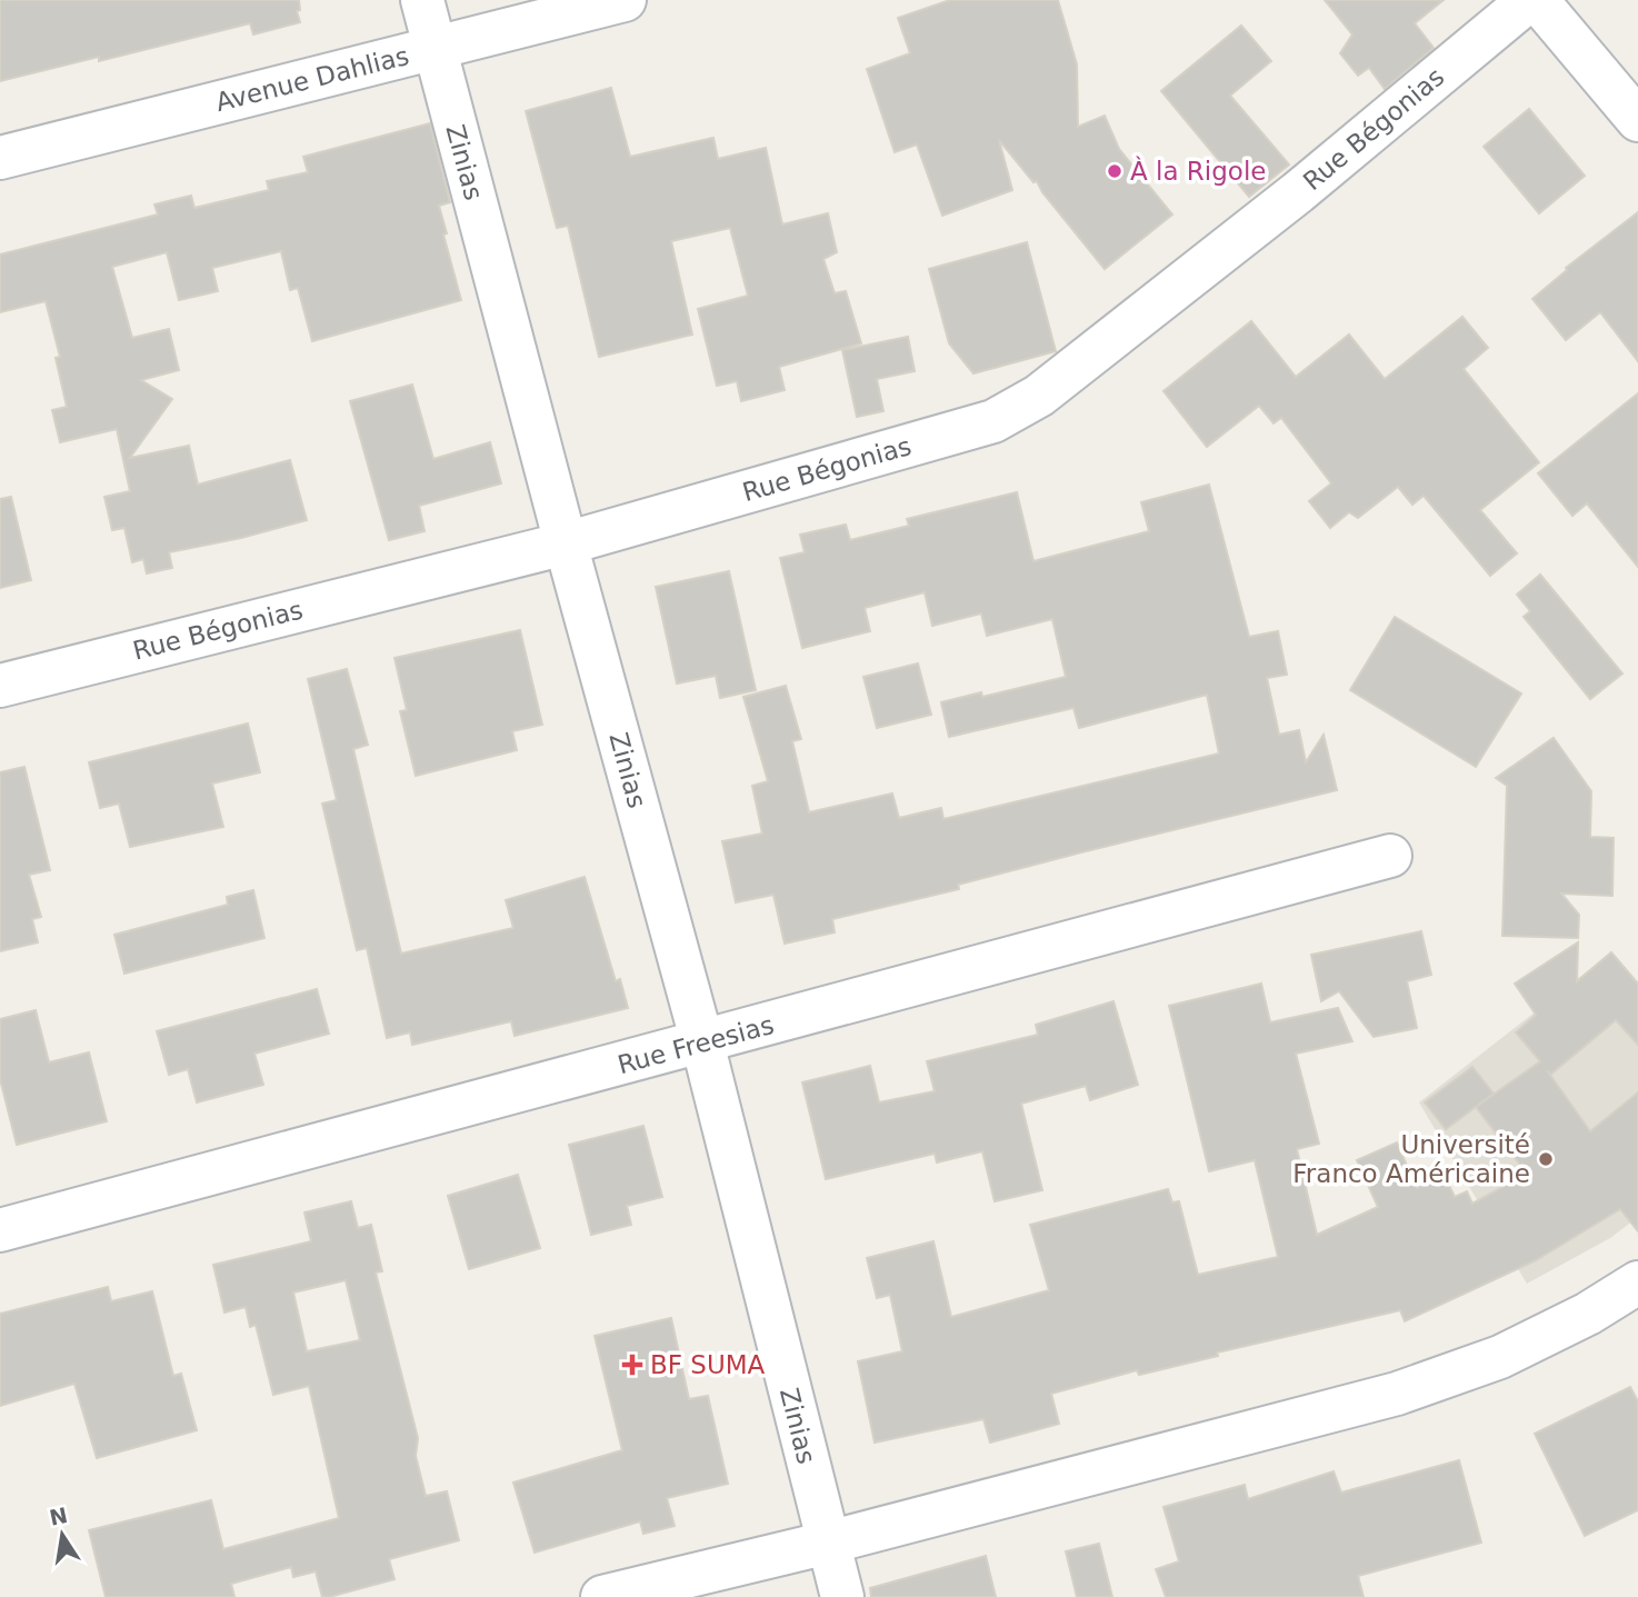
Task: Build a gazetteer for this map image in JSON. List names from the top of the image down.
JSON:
{
  "streets": {
    "street": [
      "Avenue Dahlias",
      "Rue Bégonias",
      "Zinias",
      "Rue Freesias"
    ]
  },
  "crossings": [
    ["Avenue Dahlias", "Zinias"],
    ["Rue Bégonias", "Zinias"],
    ["Zinias", "Rue Freesias"]
  ],
  "places": {
    "other": ["À la Rigole", "Université Franco Américaine"],
    "health": ["BF SUMA"]
  },
  "north": "top"
}
